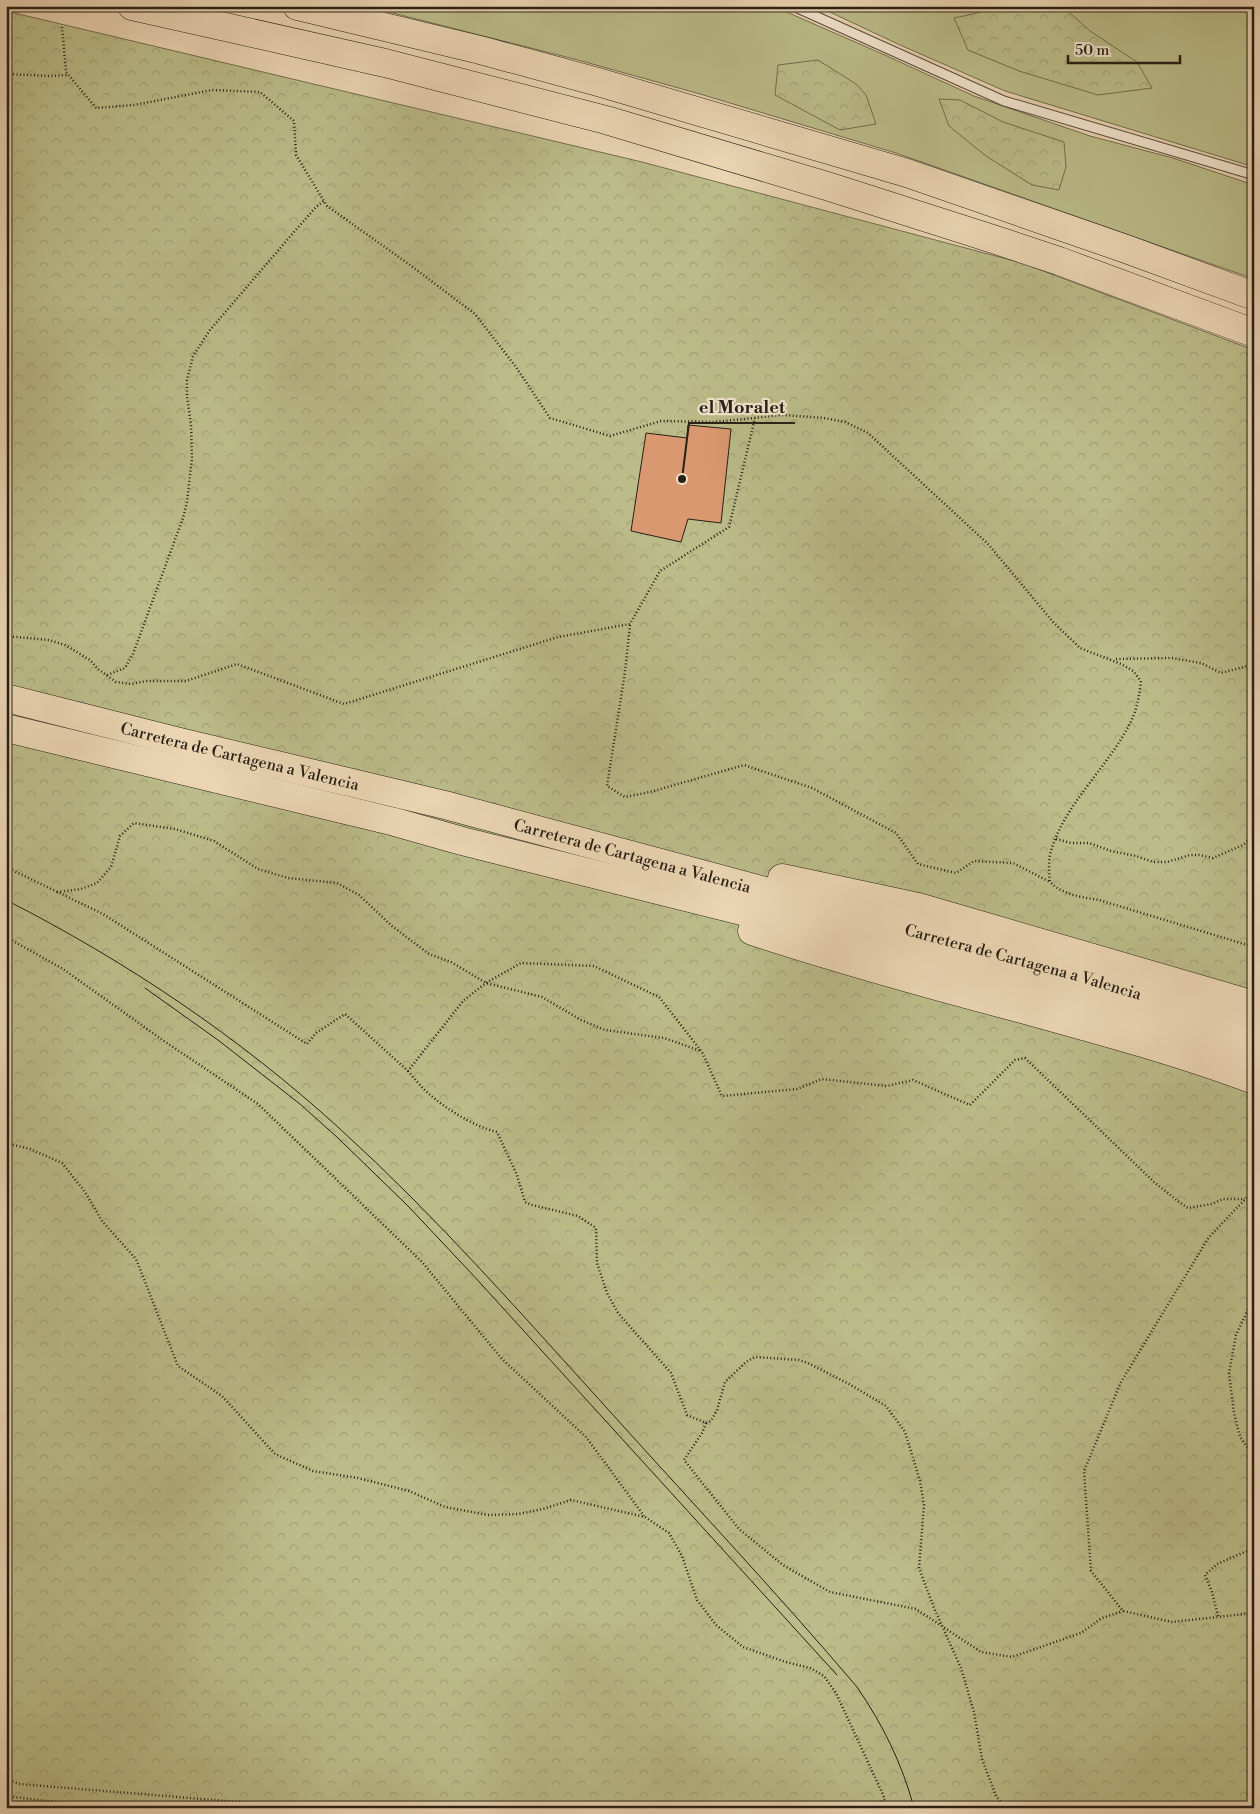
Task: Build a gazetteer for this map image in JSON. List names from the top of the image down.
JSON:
{
  "streets": {
    "highway": ["Carretera de Cartagena a Valencia"]
  },
  "places": ["el Moralet"],
  "scale_bar": "50 m"
}
